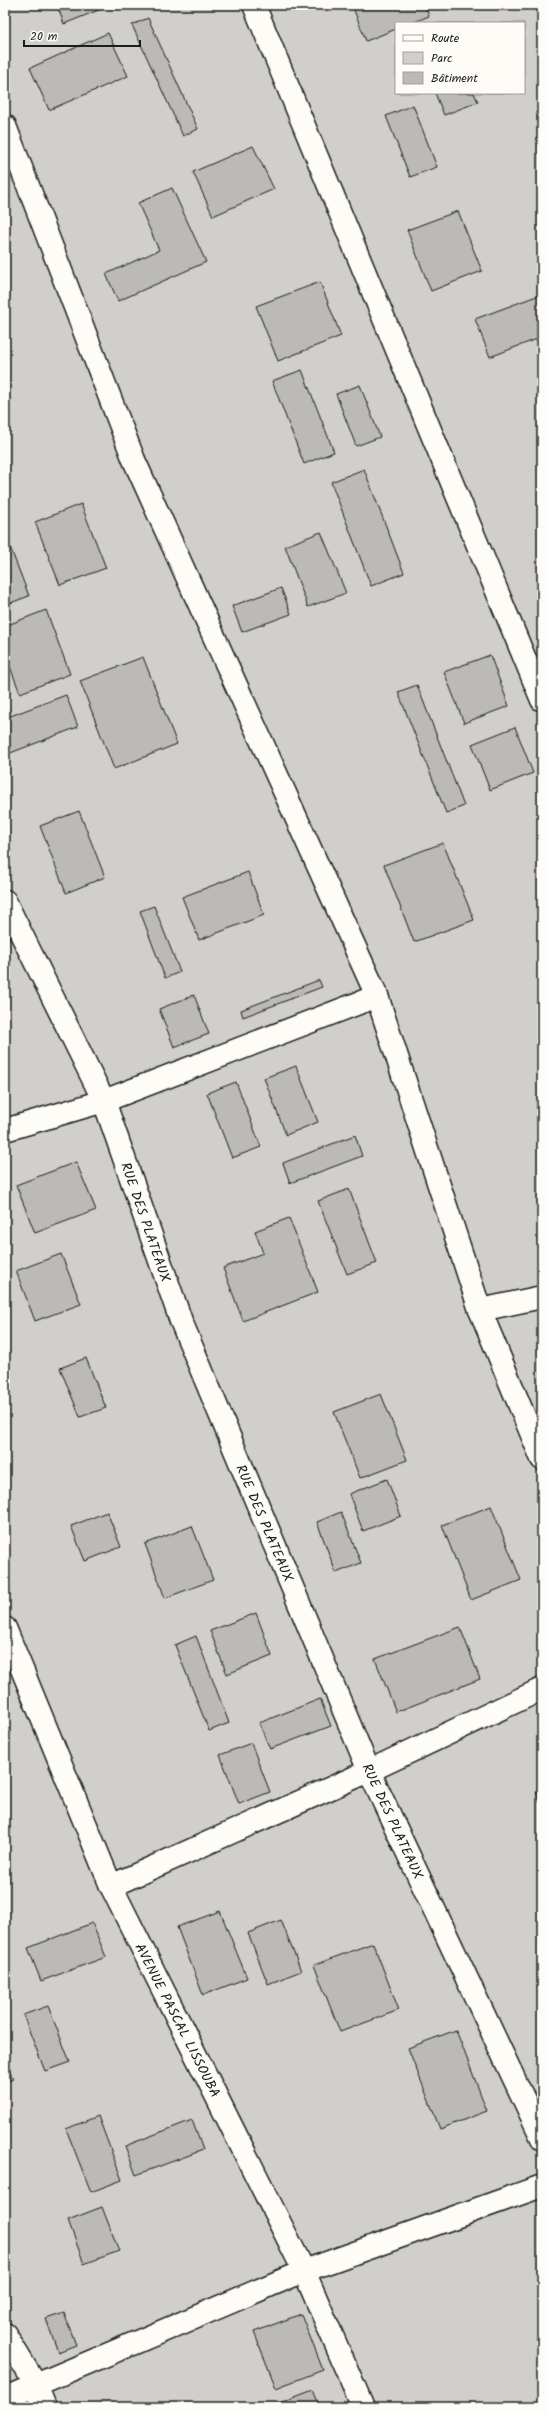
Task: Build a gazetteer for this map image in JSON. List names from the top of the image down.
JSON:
{
  "streets": {
    "street": ["RUE DES PLATEAUX", "AVENUE PASCAL LISSOUBA"]
  },
  "legend": ["Route", "Parc", "Bâtiment"],
  "scale_bar": "20 m"
}
